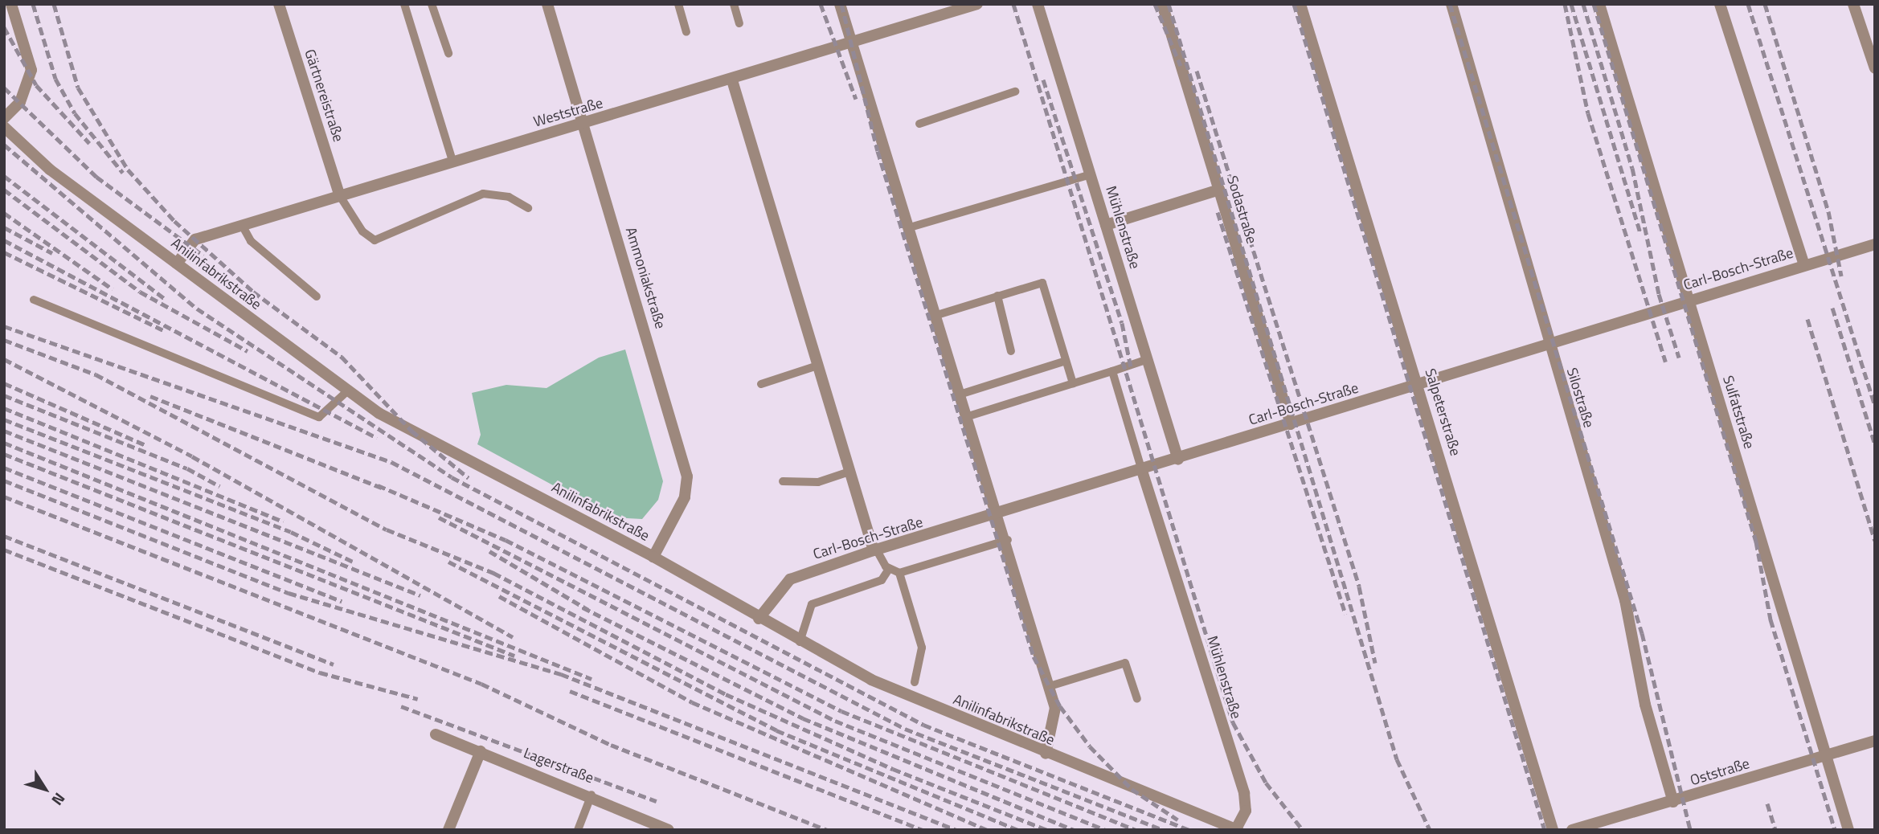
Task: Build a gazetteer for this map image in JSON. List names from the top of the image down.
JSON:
{
  "streets": {
    "street": [
      "Gärtnereistraße",
      "Weststraße",
      "Sodastraße",
      "Mühlenstraße",
      "Carl-Bosch-Straße",
      "Anilinfabrikstraße",
      "Ammoniakstraße",
      "Silostraße",
      "Salpeterstraße",
      "Sulfatstraße",
      "Lagerstraße",
      "Oststraße"
    ]
  },
  "crossings": [
    ["Gärtnereistraße", "Weststraße"],
    ["Weststraße", "Anilinfabrikstraße"],
    ["Weststraße", "Ammoniakstraße"],
    ["Sodastraße", "Carl-Bosch-Straße"],
    ["Mühlenstraße", "Carl-Bosch-Straße"],
    ["Mühlenstraße", "Anilinfabrikstraße"],
    ["Carl-Bosch-Straße", "Anilinfabrikstraße"],
    ["Carl-Bosch-Straße", "Silostraße"],
    ["Carl-Bosch-Straße", "Salpeterstraße"],
    ["Carl-Bosch-Straße", "Sulfatstraße"],
    ["Anilinfabrikstraße", "Ammoniakstraße"],
    ["Silostraße", "Oststraße"],
    ["Sulfatstraße", "Oststraße"]
  ],
  "north": "bottom right"
}
